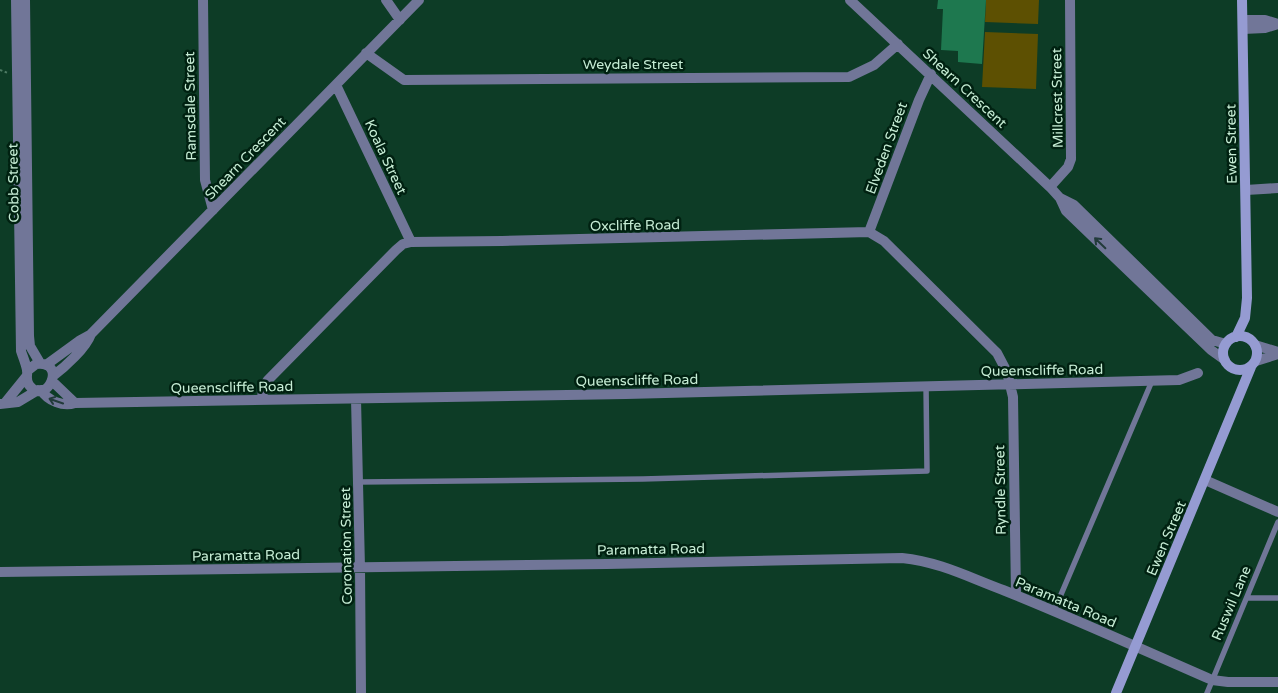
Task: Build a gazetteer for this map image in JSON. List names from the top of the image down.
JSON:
{
  "streets": {
    "main road": ["Ewen Street"],
    "street": [
      "Weydale Street",
      "Shearn Crescent",
      "Millcrest Street",
      "Ramsdale Street",
      "Elveden Street",
      "Koala Street",
      "Cobb Street",
      "Oxcliffe Road",
      "Queenscliffe Road",
      "Ryndle Street",
      "Coronation Street",
      "Paramatta Road"
    ],
    "lane": ["Ruswil Lane"]
  },
  "crossings": [
    ["Weydale Street", "Shearn Crescent"],
    ["Shearn Crescent", "Millcrest Street"],
    ["Shearn Crescent", "Ramsdale Street"],
    ["Shearn Crescent", "Ewen Street"],
    ["Shearn Crescent", "Elveden Street"],
    ["Shearn Crescent", "Koala Street"],
    ["Shearn Crescent", "Cobb Street"],
    ["Shearn Crescent", "Queenscliffe Road"],
    ["Ewen Street", "Paramatta Road"],
    ["Elveden Street", "Oxcliffe Road"],
    ["Koala Street", "Oxcliffe Road"],
    ["Cobb Street", "Queenscliffe Road"],
    ["Queenscliffe Road", "Ryndle Street"],
    ["Queenscliffe Road", "Coronation Street"],
    ["Ryndle Street", "Paramatta Road"],
    ["Coronation Street", "Paramatta Road"],
    ["Paramatta Road", "Ruswil Lane"]
  ]
}
